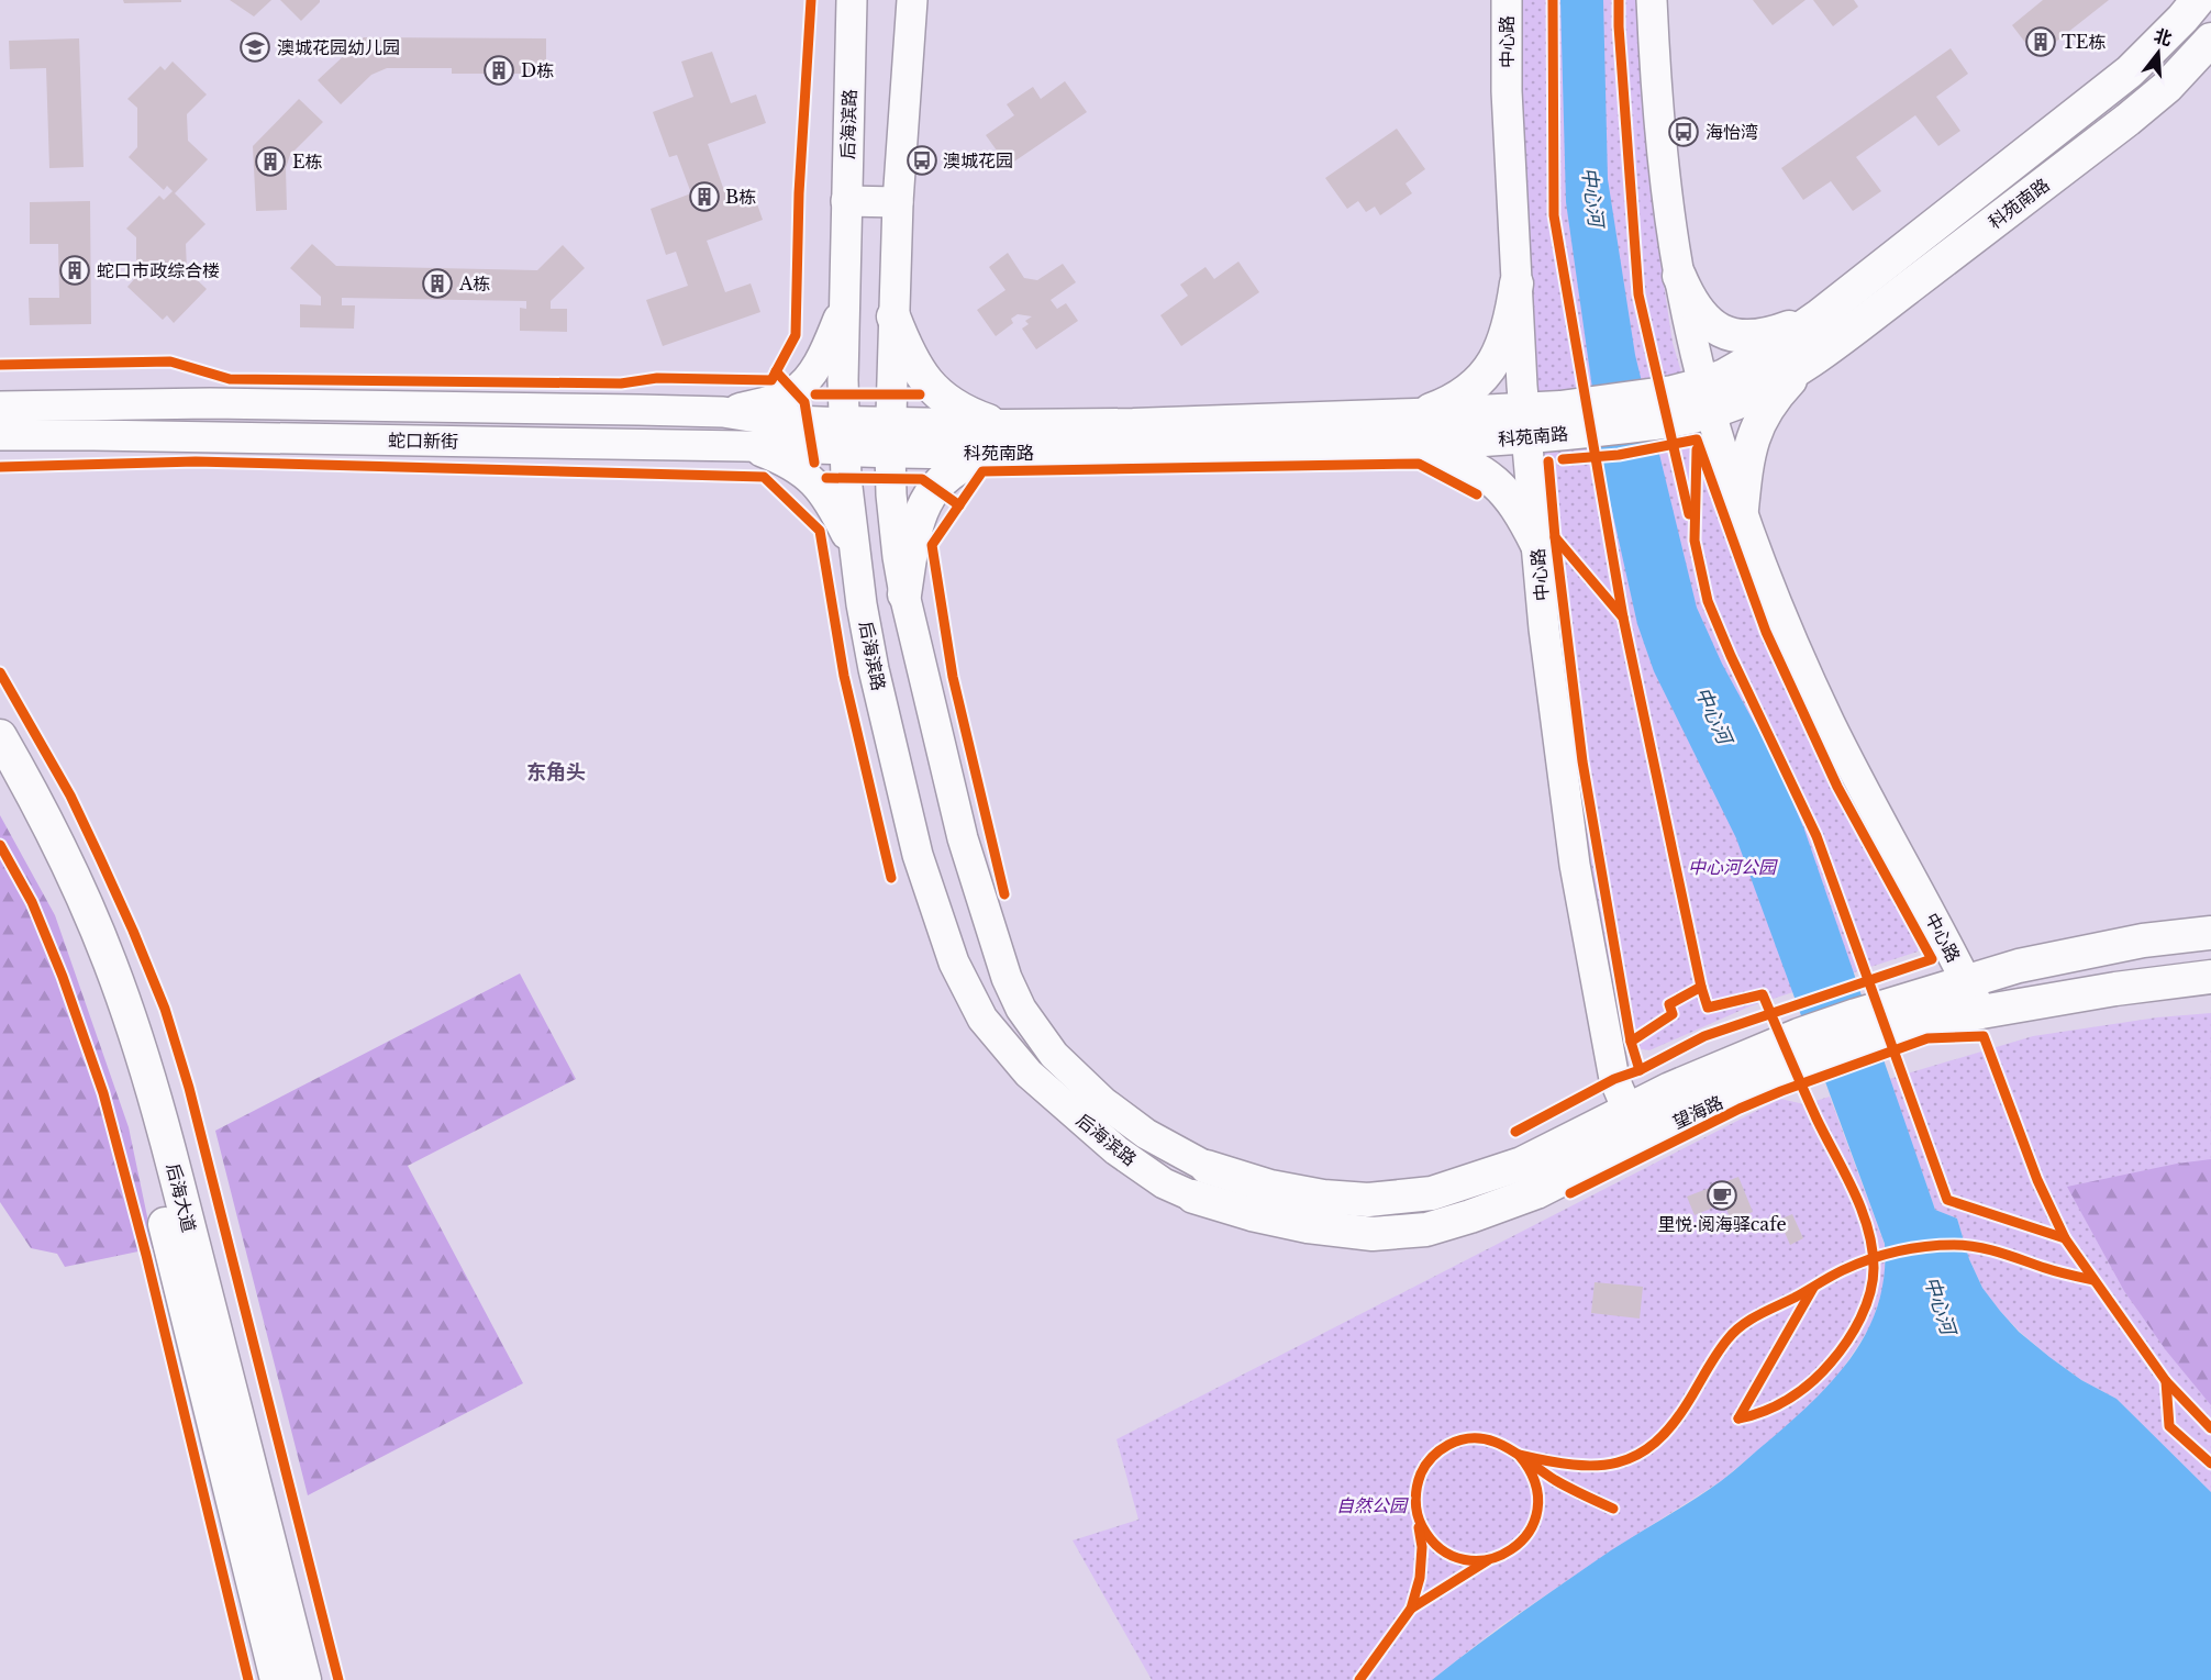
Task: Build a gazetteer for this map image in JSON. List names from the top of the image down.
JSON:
{
  "streets": {
    "main road": [
      "中心路",
      "后海滨路",
      "科苑南路",
      "蛇口新街",
      "望海路",
      "后海大道"
    ]
  },
  "crossings": [
    ["中心路", "科苑南路"],
    ["中心路", "望海路"],
    ["后海滨路", "科苑南路"],
    ["后海滨路", "蛇口新街"],
    ["后海滨路", "望海路"],
    ["科苑南路", "蛇口新街"]
  ],
  "districts": ["东角头"],
  "water": ["中心河"],
  "parks": ["中心河公园", "自然公园"],
  "places": {
    "building": [
      "TE栋",
      "D栋",
      "E栋",
      "B栋",
      "蛇口市政综合楼",
      "A栋"
    ],
    "school or university": ["澳城花园幼儿园"],
    "bus stop": ["海怡湾", "澳城花园"],
    "cafe": ["里悦·阅海驿cafe"]
  },
  "north": "top"
}
